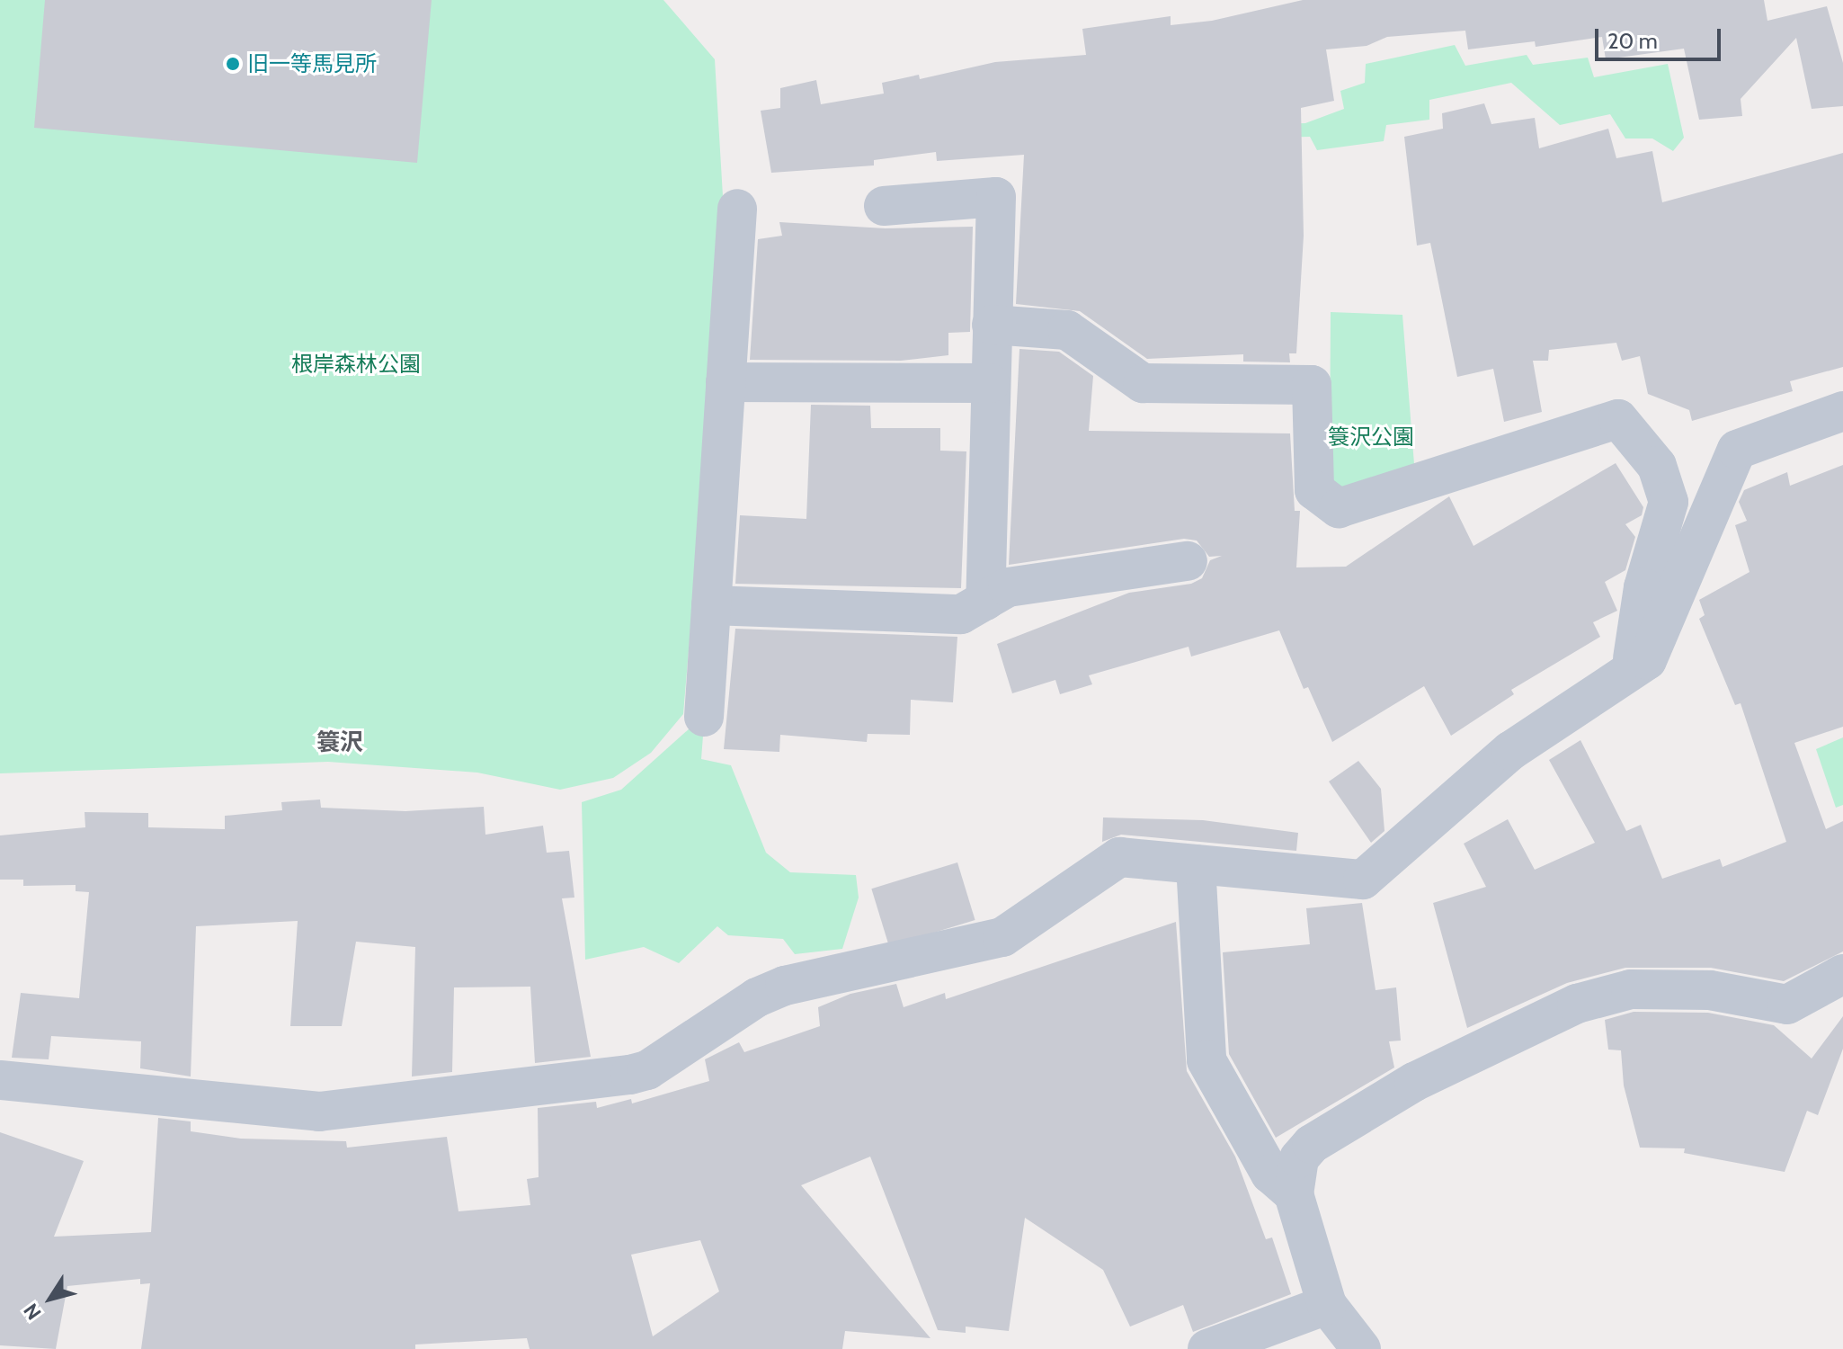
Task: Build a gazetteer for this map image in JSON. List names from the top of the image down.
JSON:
{
  "districts": ["簑沢"],
  "parks": ["根岸森林公園", "簑沢公園"],
  "places": ["旧一等馬見所"],
  "scale_bar": "20 m",
  "north": "bottom left"
}
